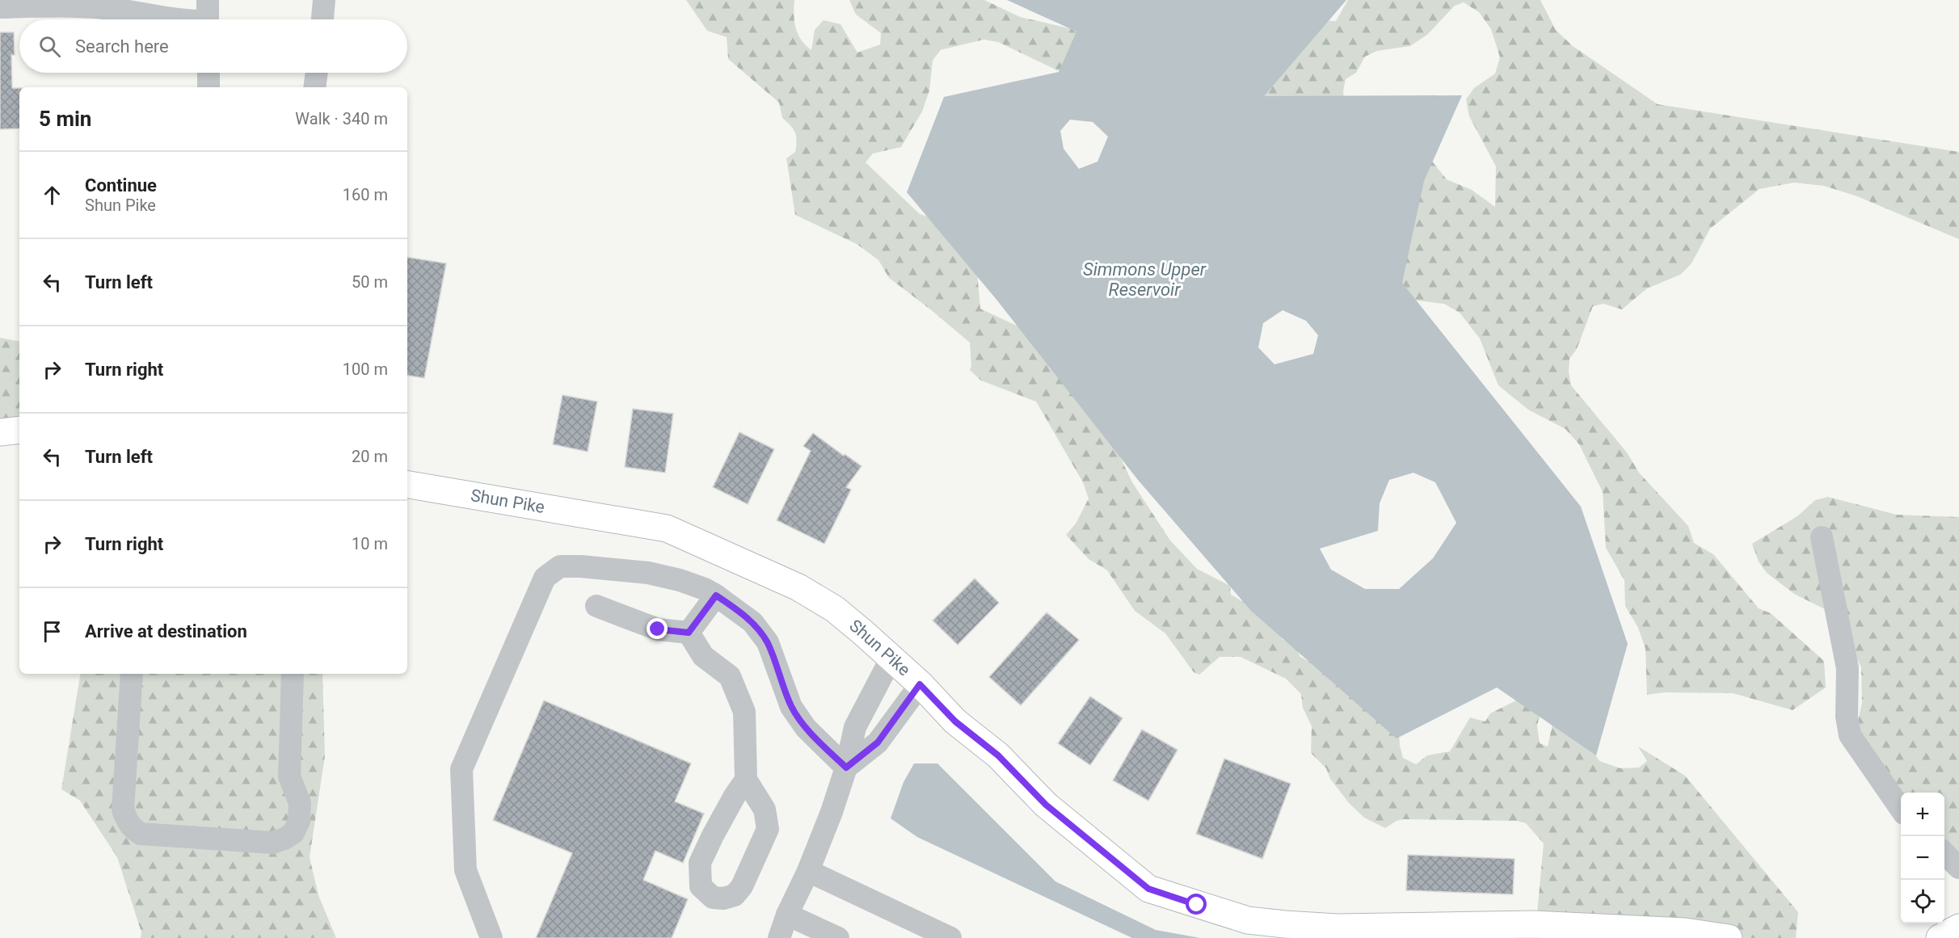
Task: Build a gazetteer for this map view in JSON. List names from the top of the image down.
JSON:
{
  "streets": {
    "main road": ["Shun Pike"]
  },
  "water": ["Simmons Upper Reservoir"],
  "page": {
    "search": "Search here",
    "heading": ["5 min", "Walk · 340 m"],
    "list": [
      ["Continue", "Shun Pike", "160 m"],
      ["Turn left", "50 m"],
      ["Turn right", "100 m"],
      ["Turn left", "20 m"],
      ["Turn right", "10 m"],
      "Arrive at destination"
    ],
    "map_buttons": ["+", "−"]
  }
}
